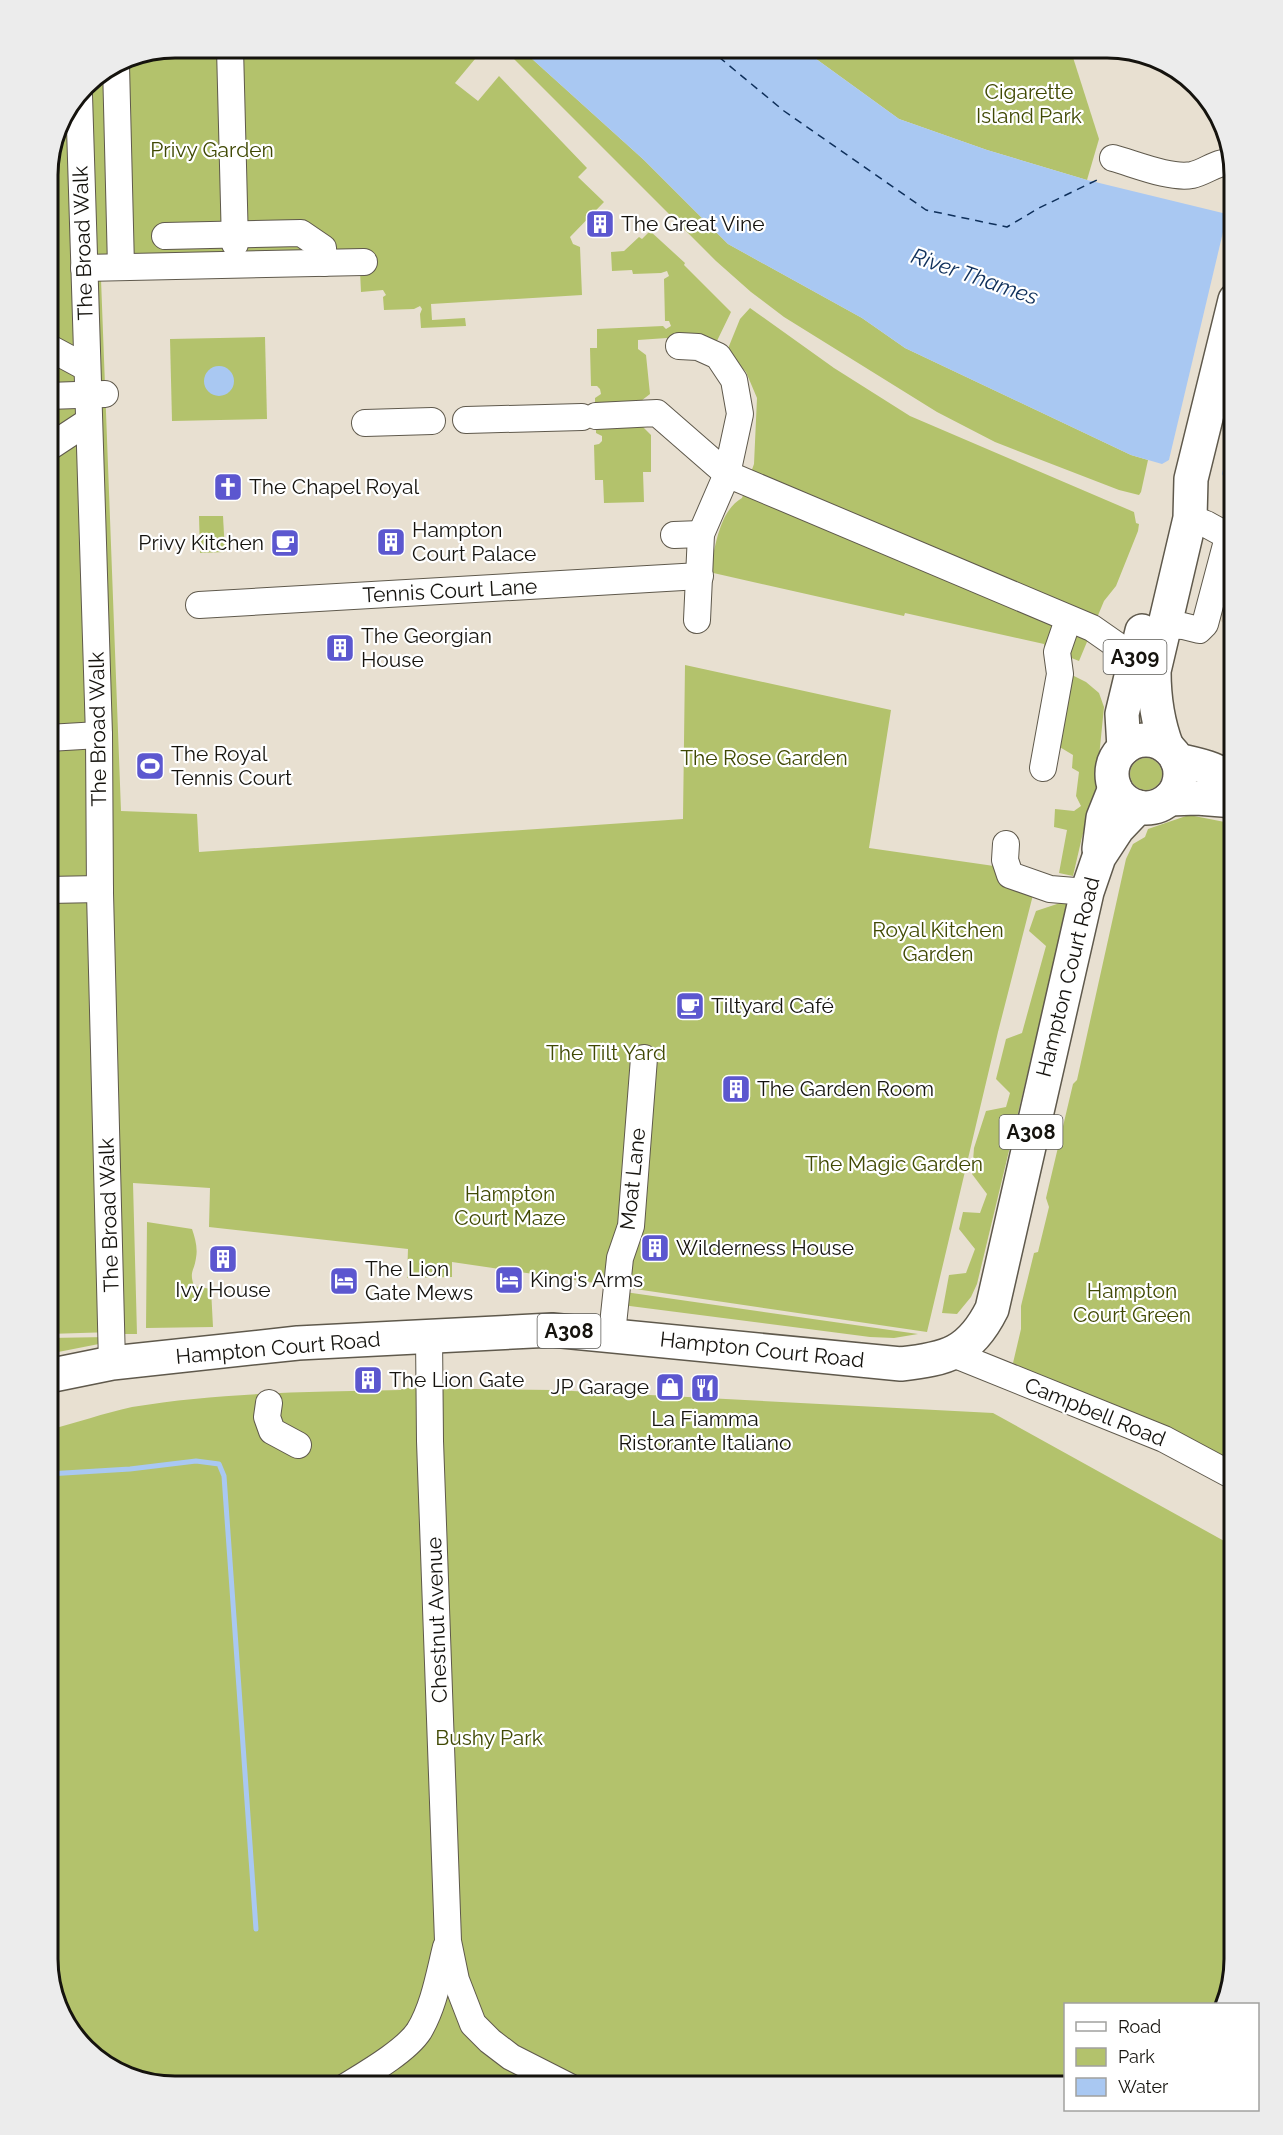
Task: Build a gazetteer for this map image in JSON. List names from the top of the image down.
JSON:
{
  "streets": {
    "main road": ["A309", "Hampton Court Road", "A308"],
    "street": [
      "The Broad Walk",
      "Tennis Court Lane",
      "Moat Lane",
      "Campbell Road",
      "Chestnut Avenue"
    ]
  },
  "crossings": [
    ["The Broad Walk", "Hampton Court Road"],
    ["A309", "Hampton Court Road"],
    ["Hampton Court Road", "Moat Lane"],
    ["Hampton Court Road", "Campbell Road"],
    ["Hampton Court Road", "Chestnut Avenue"]
  ],
  "water": ["River Thames"],
  "parks": [
    "Cigarette Island Park",
    "Privy Garden",
    "The Rose Garden",
    "Royal Kitchen Garden",
    "The Tilt Yard",
    "The Magic Garden",
    "Hampton Court Maze",
    "Hampton Court Green",
    "Bushy Park"
  ],
  "places": {
    "building": [
      "The Great Vine",
      "Hampton Court Palace",
      "The Georgian House",
      "The Garden Room",
      "Wilderness House",
      "Ivy House",
      "The Lion Gate"
    ],
    "church": ["The Chapel Royal"],
    "cafe": ["Privy Kitchen", "Tiltyard Café"],
    "sports": ["The Royal Tennis Court"],
    "hotel": ["King's Arms", "The Lion Gate Mews"],
    "shop": ["JP Garage"],
    "restaurant": ["La Fiamma Ristorante Italiano"]
  },
  "legend": ["Road", "Park", "Water"]
}
